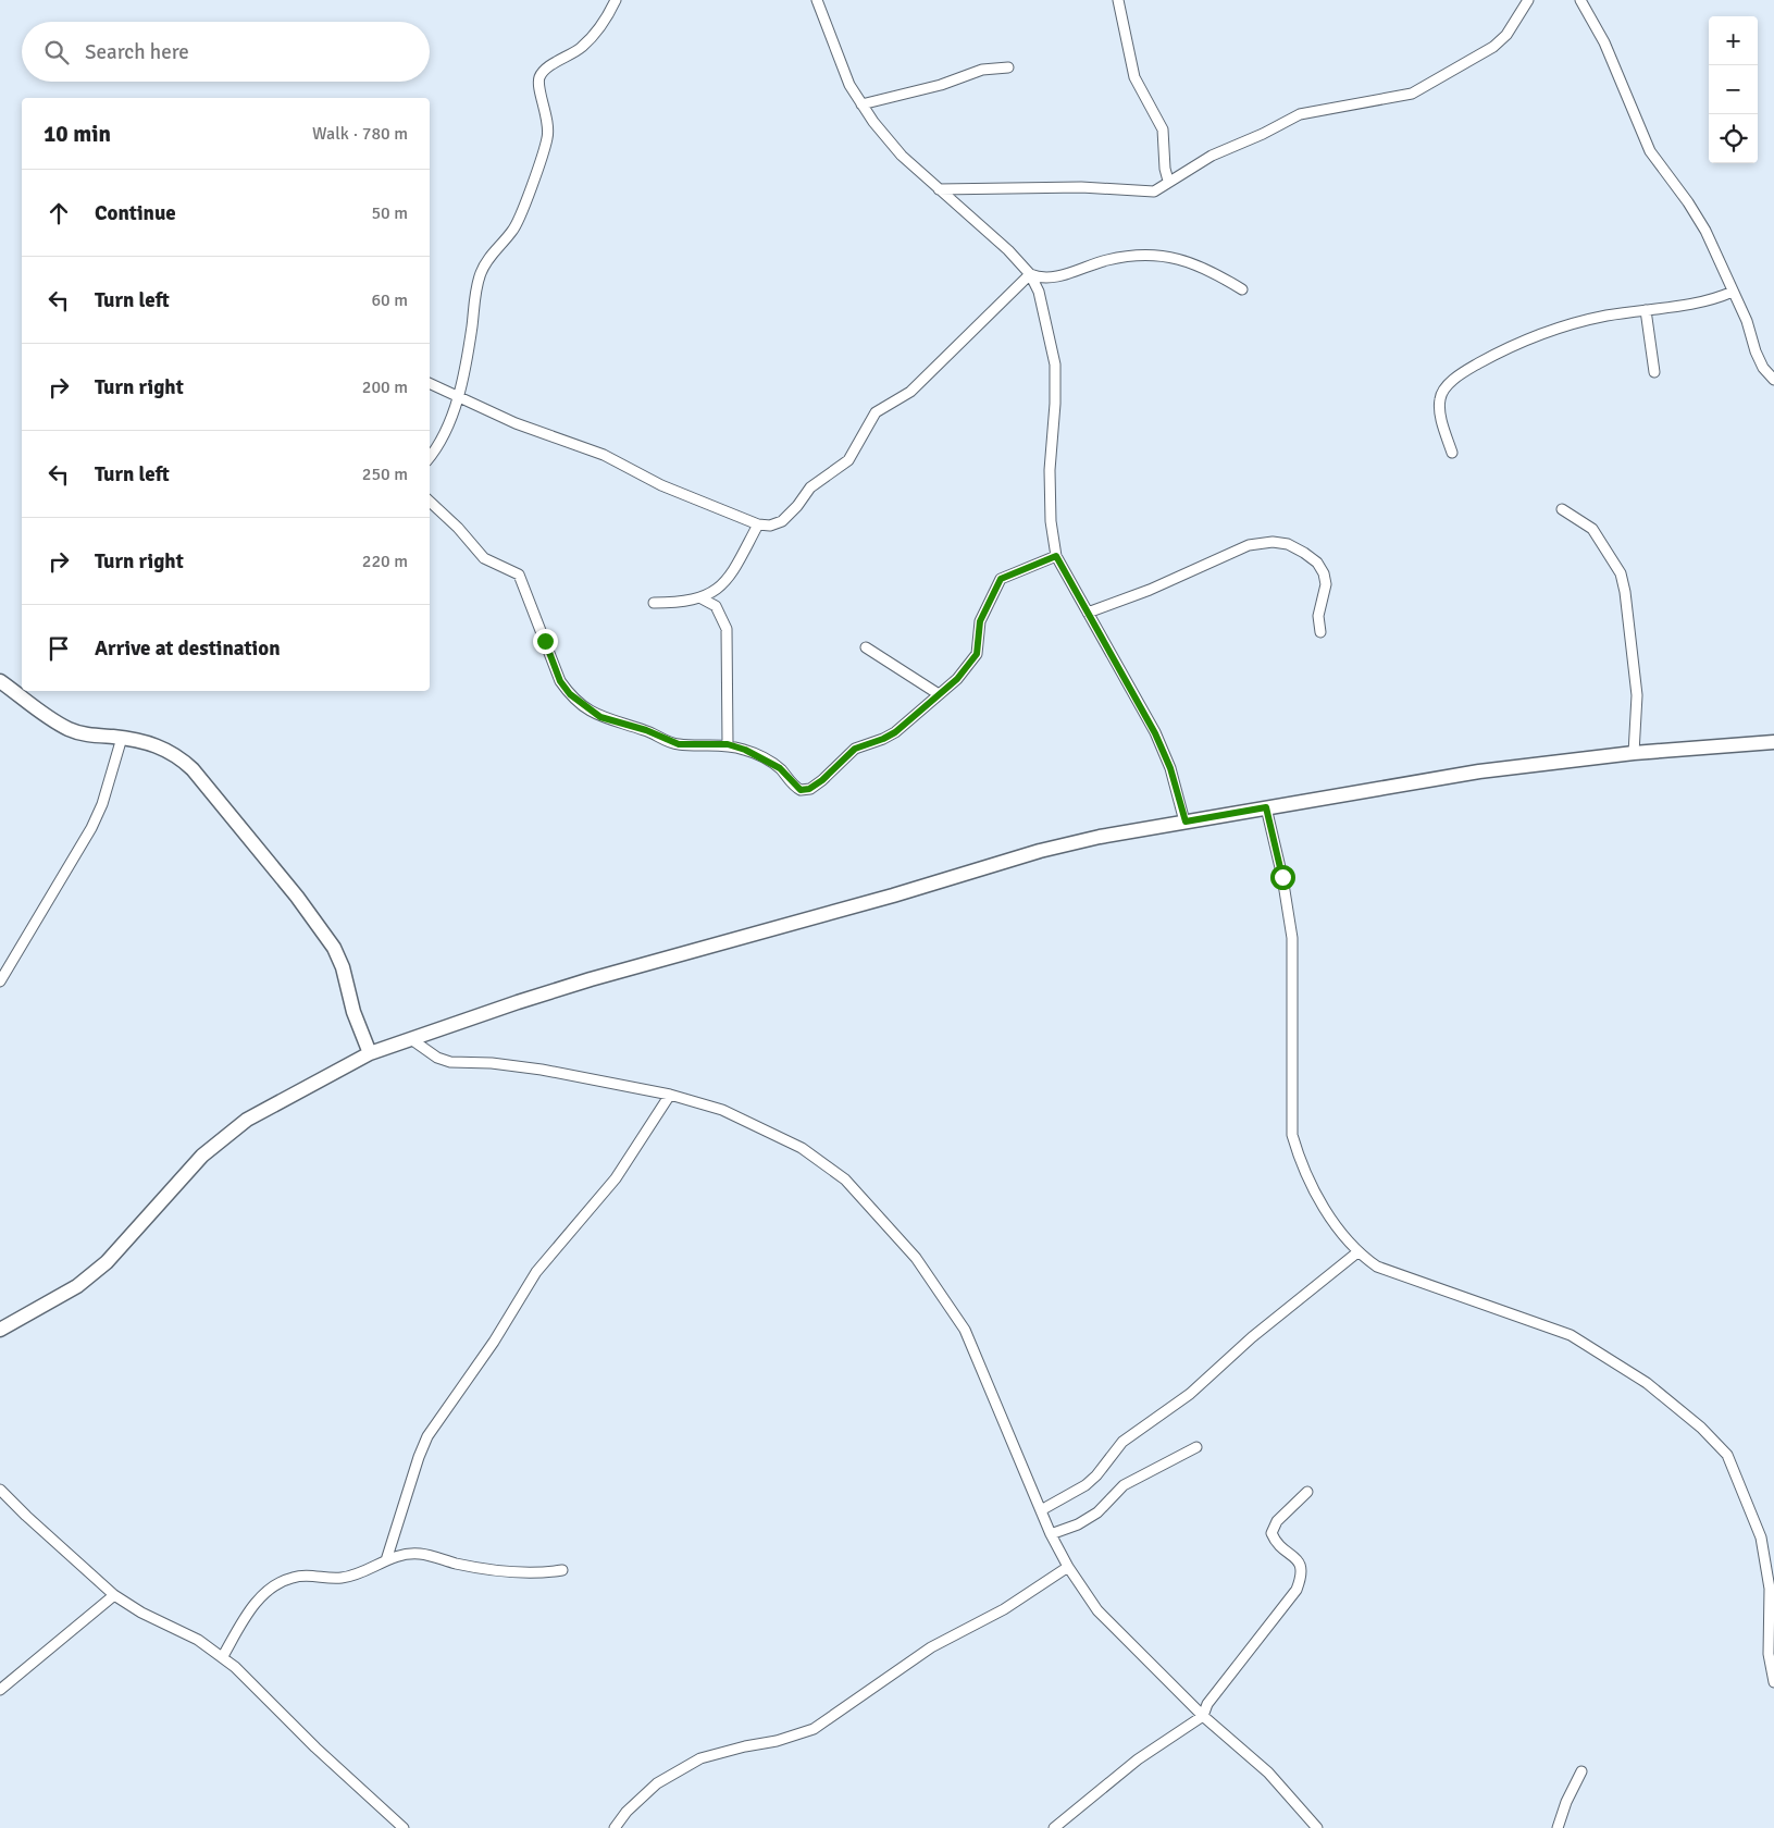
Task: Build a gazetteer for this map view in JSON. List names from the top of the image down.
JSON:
{
  "page": {
    "map_buttons": ["+", "−"],
    "search": "Search here",
    "heading": ["10 min", "Walk · 780 m"],
    "list": [
      ["Continue", "50 m"],
      ["Turn left", "60 m"],
      ["Turn right", "200 m"],
      ["Turn left", "250 m"],
      ["Turn right", "220 m"],
      "Arrive at destination"
    ]
  }
}
